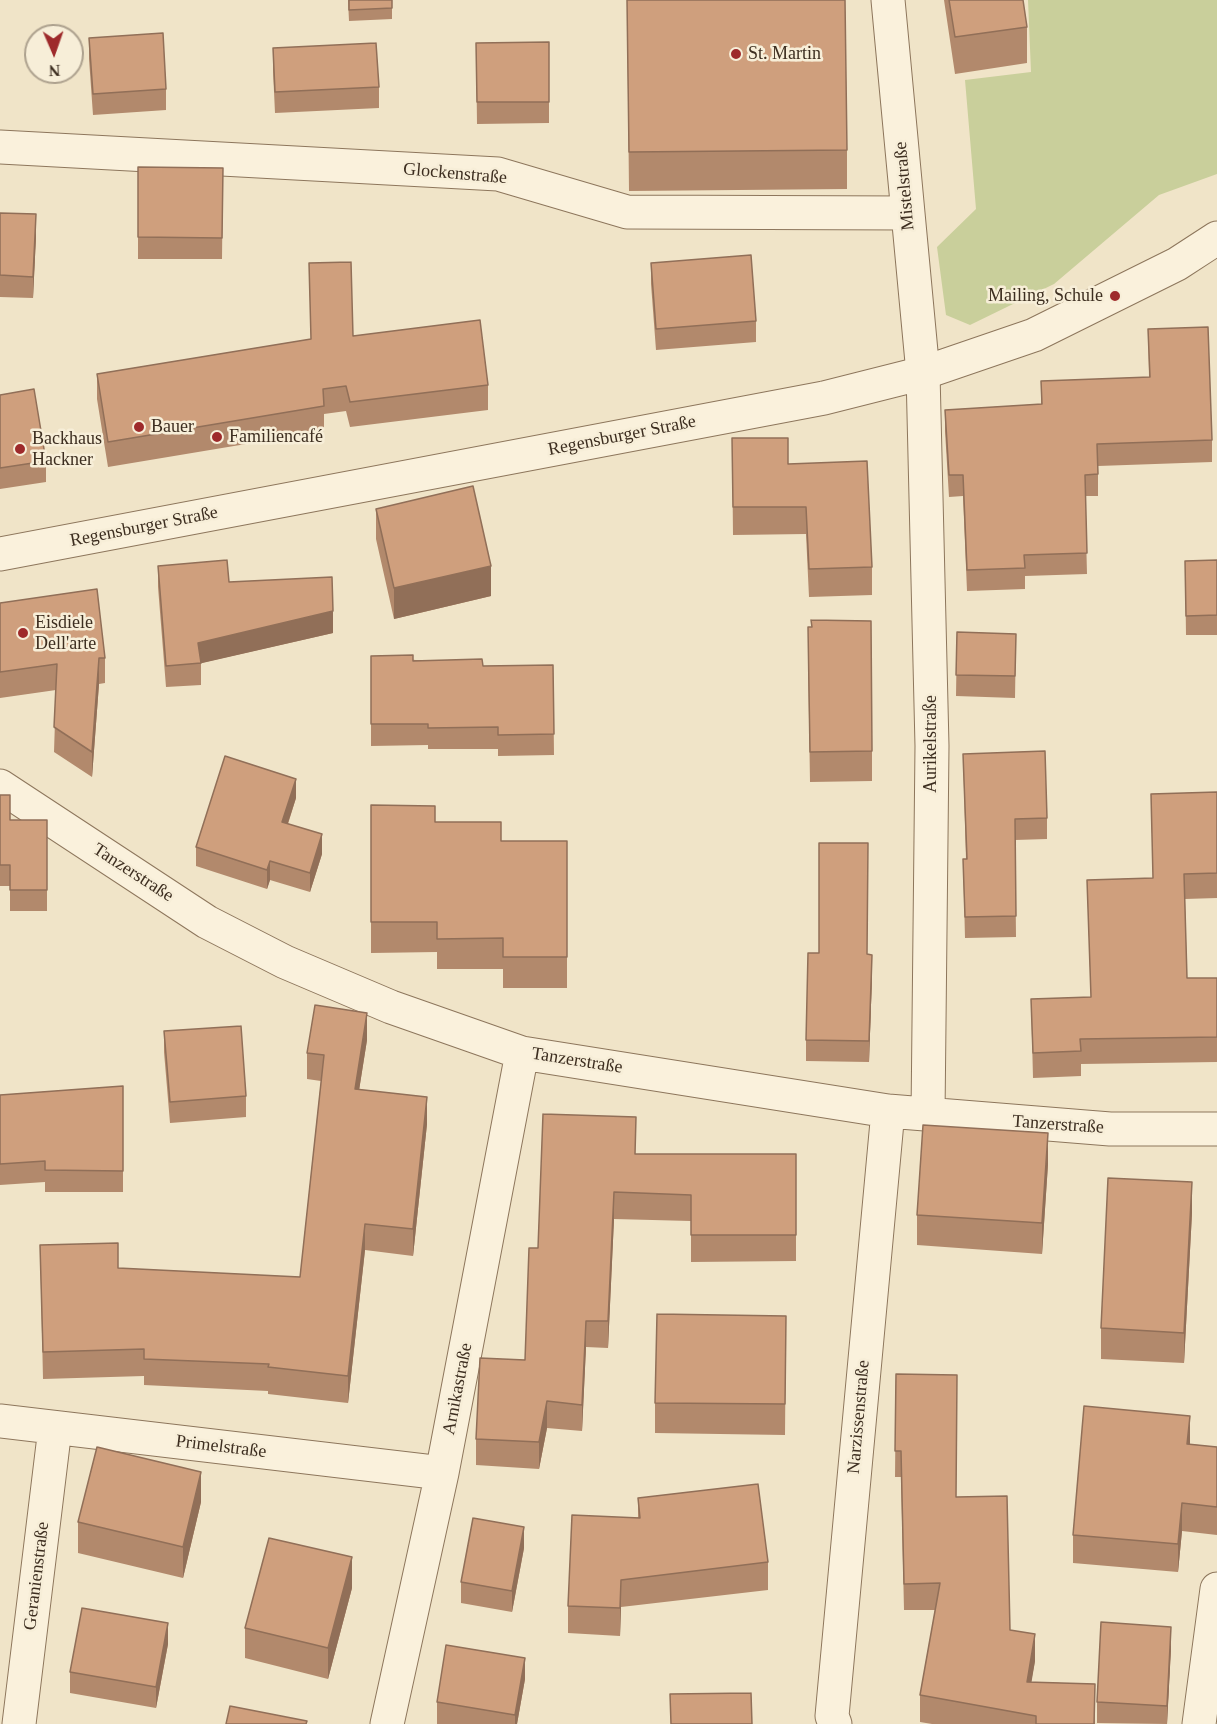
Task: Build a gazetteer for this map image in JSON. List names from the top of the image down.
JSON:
{
  "streets": {
    "street": [
      "Glockenstraße",
      "Mistelstraße",
      "Regensburger Straße",
      "Aurikelstraße",
      "Tanzerstraße",
      "Arnikastraße",
      "Narzissenstraße",
      "Primelstraße",
      "Geranienstraße"
    ]
  },
  "crossings": [
    ["Glockenstraße", "Mistelstraße"],
    ["Mistelstraße", "Regensburger Straße"],
    ["Mistelstraße", "Aurikelstraße"],
    ["Regensburger Straße", "Aurikelstraße"],
    ["Aurikelstraße", "Tanzerstraße"],
    ["Tanzerstraße", "Arnikastraße"],
    ["Tanzerstraße", "Narzissenstraße"],
    ["Arnikastraße", "Primelstraße"],
    ["Primelstraße", "Geranienstraße"]
  ],
  "places": [
    "St. Martin",
    "Mailing, Schule",
    "Bauer",
    "Familiencafé",
    "Backhaus Hackner",
    "Eisdiele Dell'arte"
  ],
  "north": "bottom"
}
